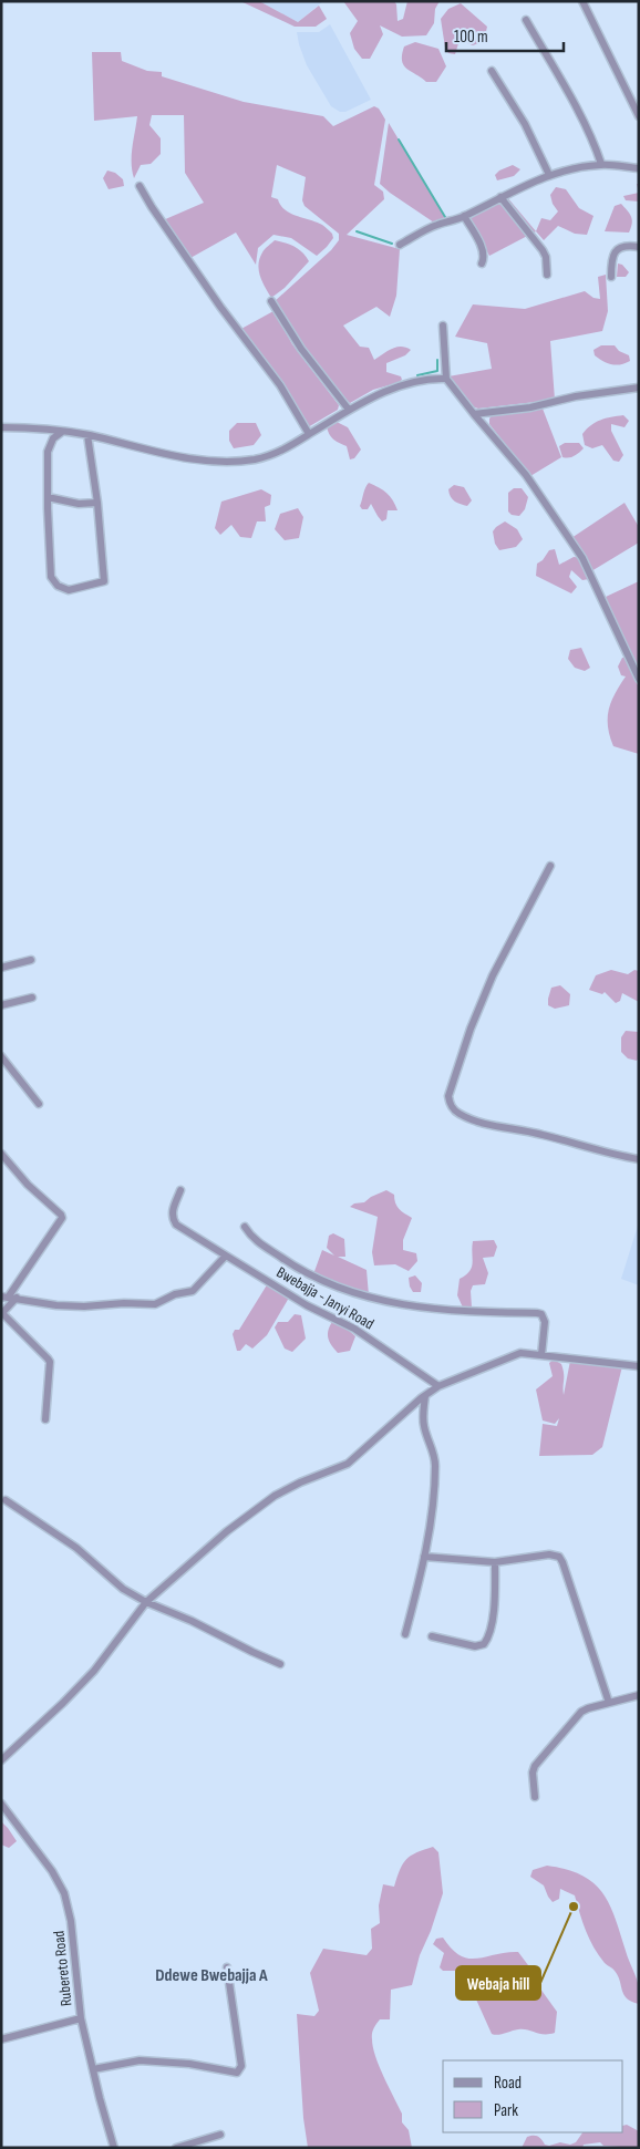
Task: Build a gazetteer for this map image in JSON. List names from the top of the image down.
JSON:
{
  "streets": {
    "street": ["Bwebajja - Janyi Road", "Rubereto Road"]
  },
  "districts": ["Ddewe Bwebajja A"],
  "places": ["Webaja hill"],
  "legend": ["Road", "Park"],
  "scale_bar": "100 m"
}
